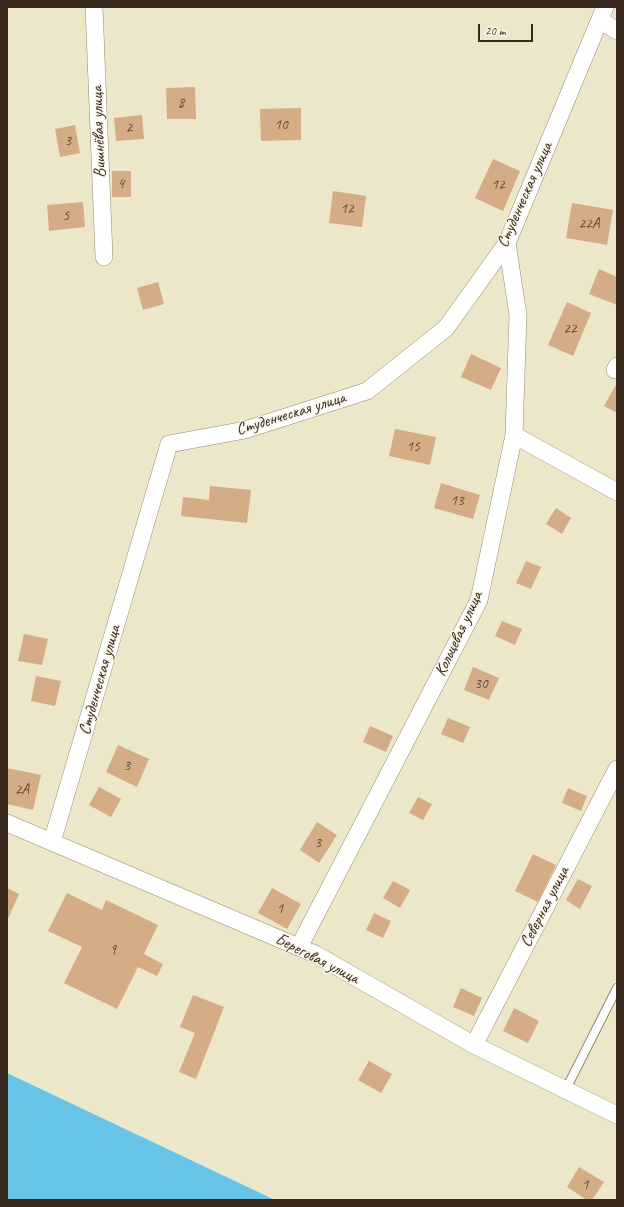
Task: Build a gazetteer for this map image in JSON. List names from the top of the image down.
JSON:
{
  "streets": {
    "street": [
      "Вишнёвая улица",
      "Студенческая улица",
      "Кольцевая улица",
      "Северная улица",
      "Береговая улица"
    ]
  },
  "crossings": [
    ["Студенческая улица", "Кольцевая улица"],
    ["Студенческая улица", "Береговая улица"],
    ["Кольцевая улица", "Береговая улица"],
    ["Северная улица", "Береговая улица"]
  ],
  "house_numbers": [
    "8",
    "10",
    "2",
    "3",
    "4",
    "12",
    "12",
    "5",
    "22А",
    "22",
    "15",
    "13",
    "30",
    "3",
    "2А",
    "3",
    "1",
    "9",
    "1"
  ],
  "scale_bar": "20 m"
}
